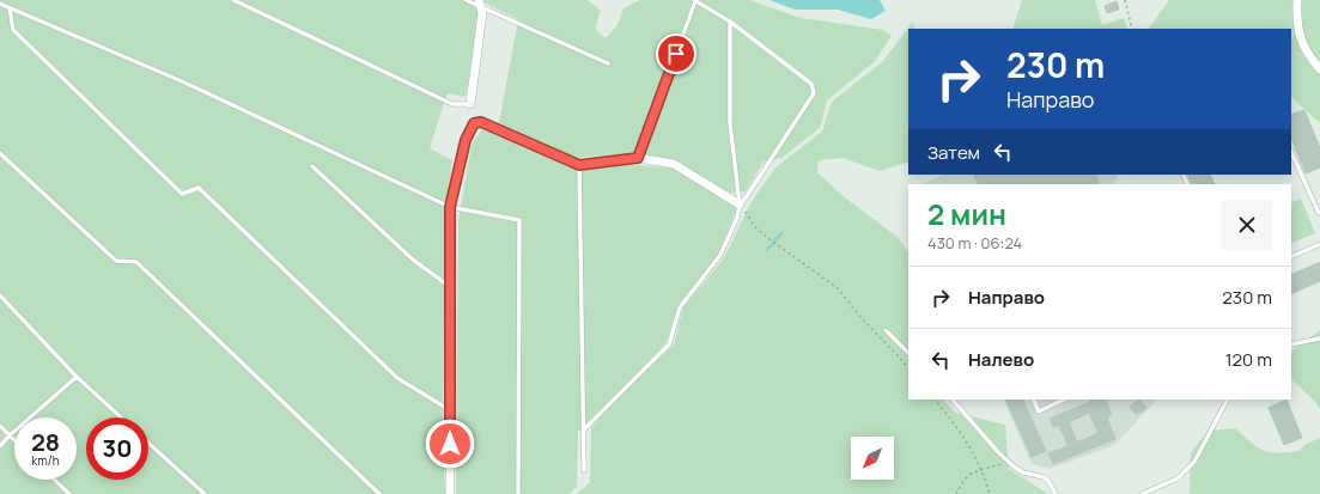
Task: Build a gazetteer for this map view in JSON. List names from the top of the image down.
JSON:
{
  "north": "bottom left",
  "page": {
    "turn": ["230 m", "Направо"],
    "then": "Затем",
    "heading": ["2 мин", "430 m · 06:24"],
    "list": [
      {
        "name": "Направо",
        "value": "230 m"
      },
      {
        "name": "Налево",
        "value": "120 m"
      }
    ],
    "speed": "28 km/h",
    "limit": "30"
  }
}
